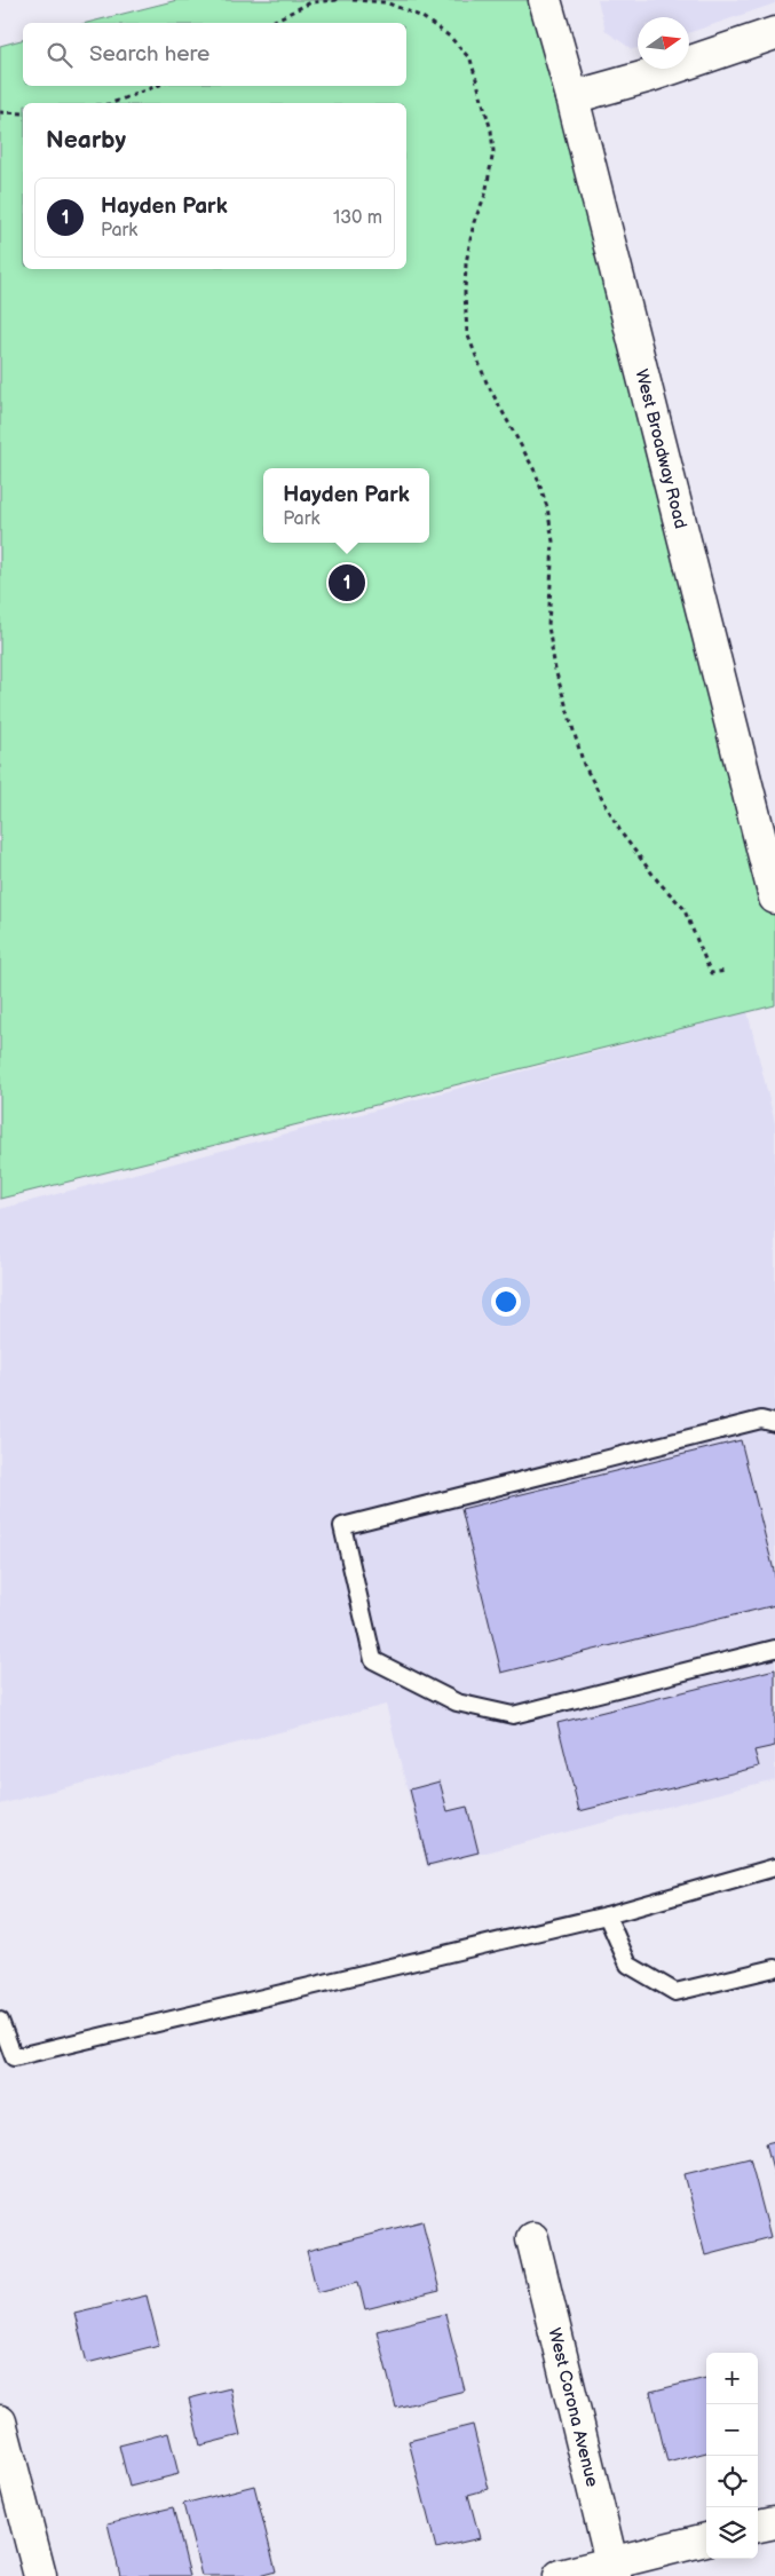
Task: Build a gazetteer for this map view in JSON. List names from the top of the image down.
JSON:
{
  "streets": {
    "main road": ["West Broadway Road", "West Corona Avenue"]
  },
  "north": "right",
  "page": {
    "search": "Search here",
    "heading": "Nearby",
    "list": [
      {
        "mark": "1",
        "name": "Hayden Park",
        "note": "Park",
        "value": "130 m"
      }
    ],
    "popup": ["Hayden Park", "Park"],
    "pins": "1",
    "map_buttons": ["+", "−"]
  }
}
